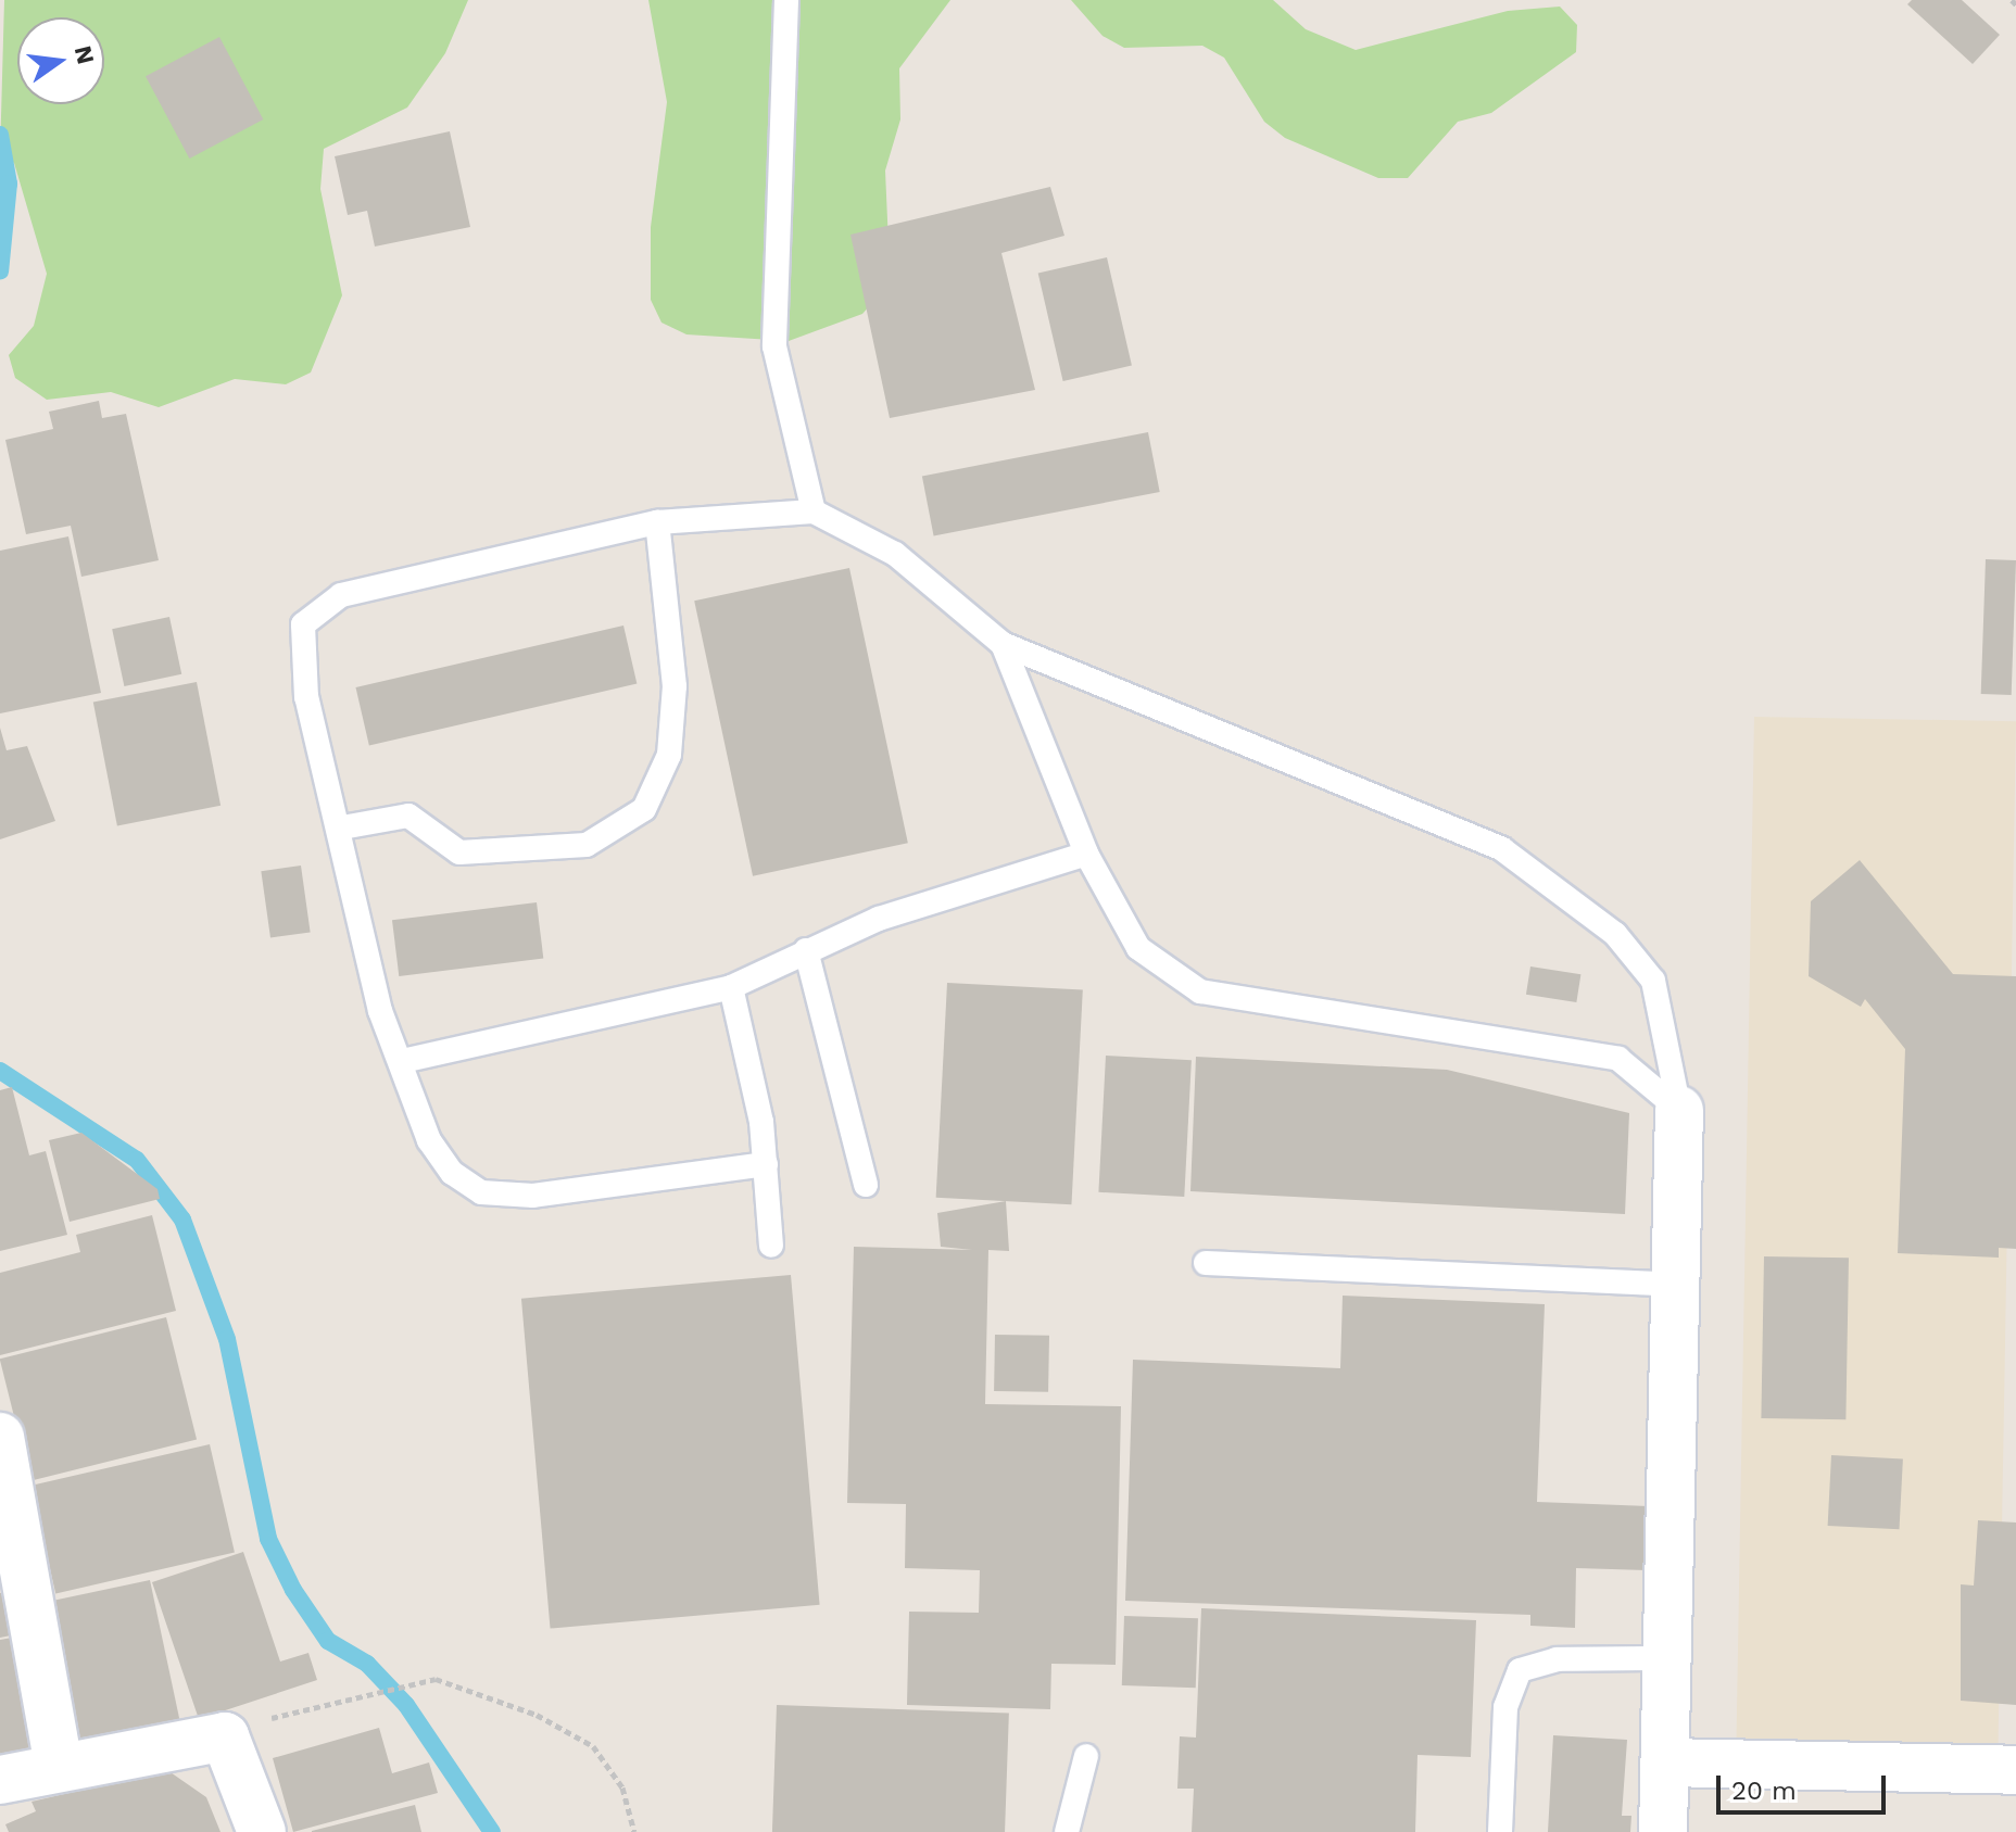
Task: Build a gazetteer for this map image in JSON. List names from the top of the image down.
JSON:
{
  "scale_bar": "20 m",
  "north": "right"
}
